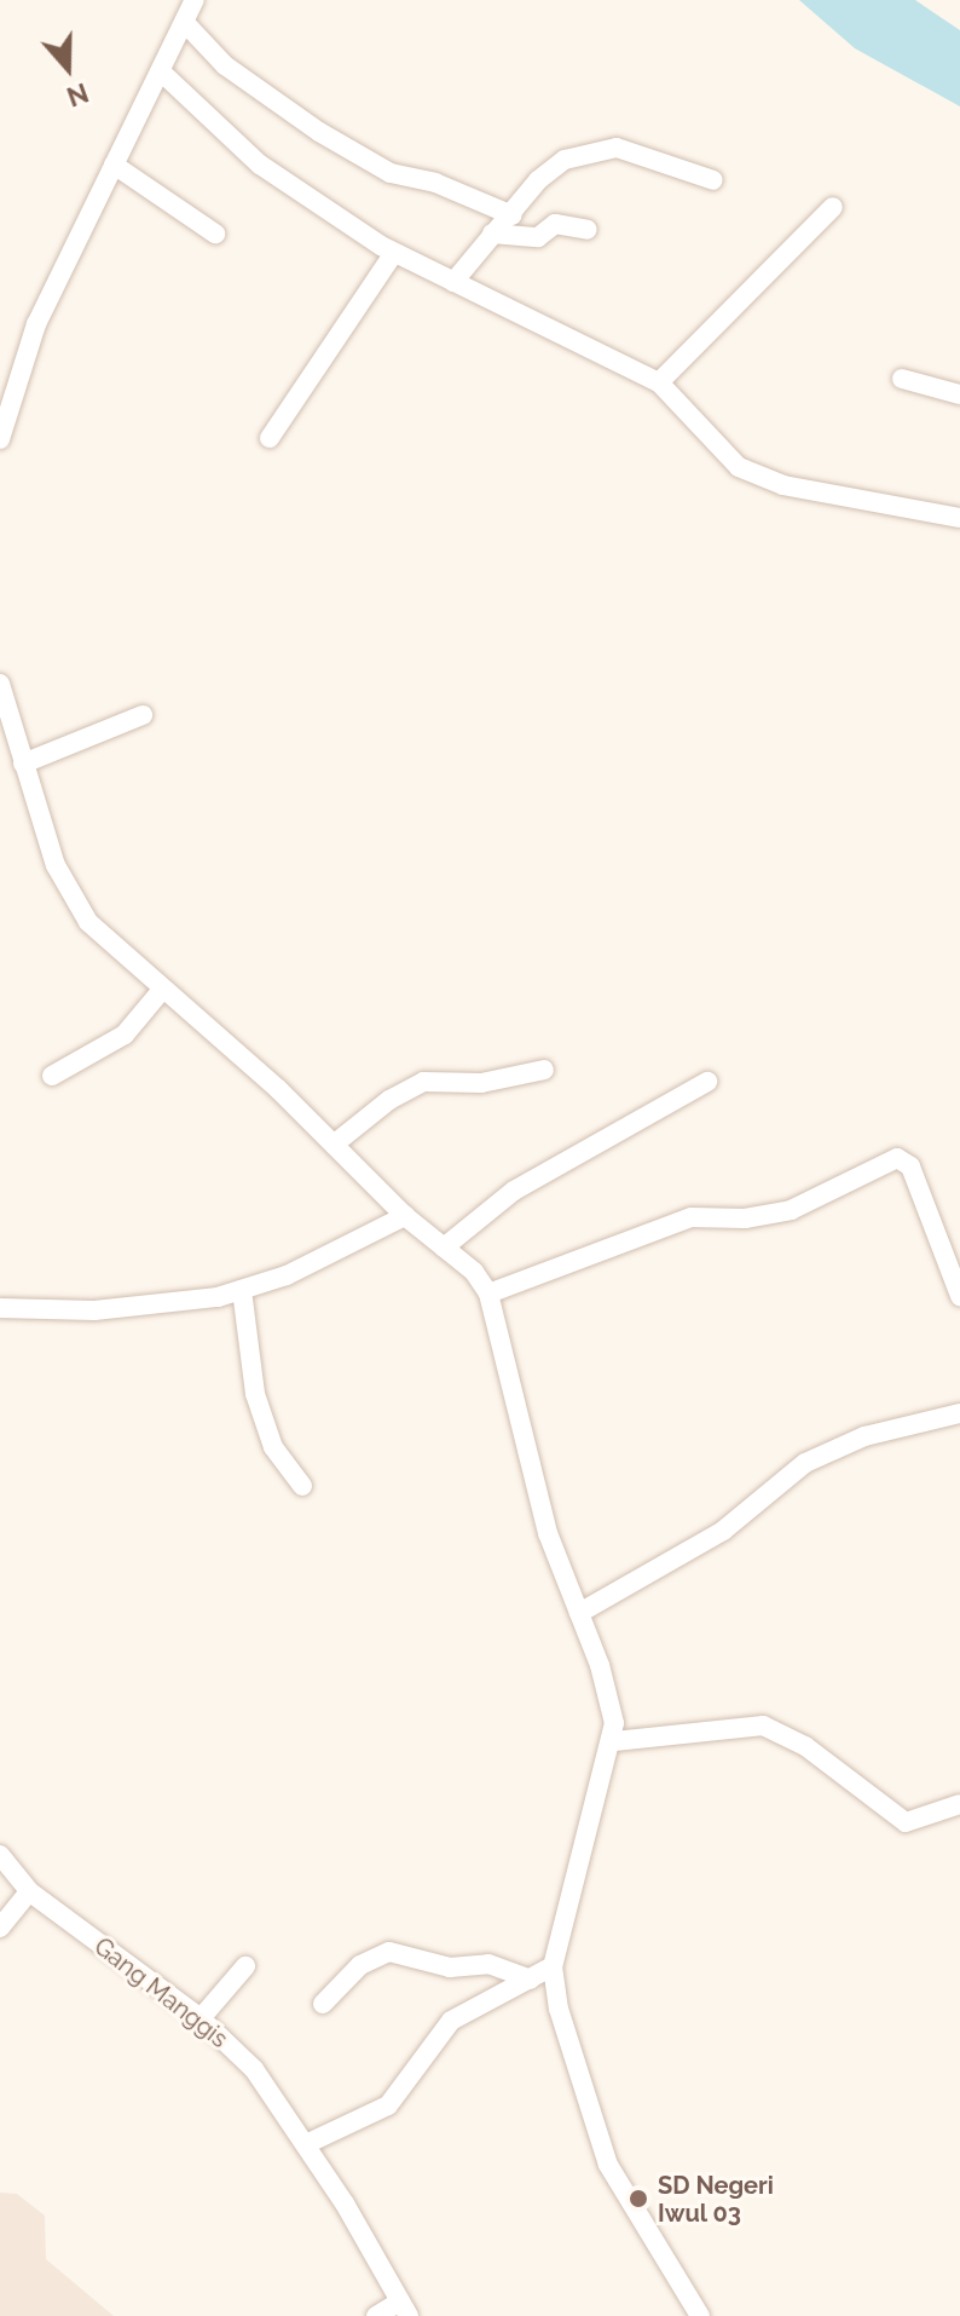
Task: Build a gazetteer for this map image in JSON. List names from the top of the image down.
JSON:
{
  "streets": {
    "street": ["Gang Manggis"]
  },
  "places": ["SD Negeri Iwul 03"],
  "north": "bottom"
}
